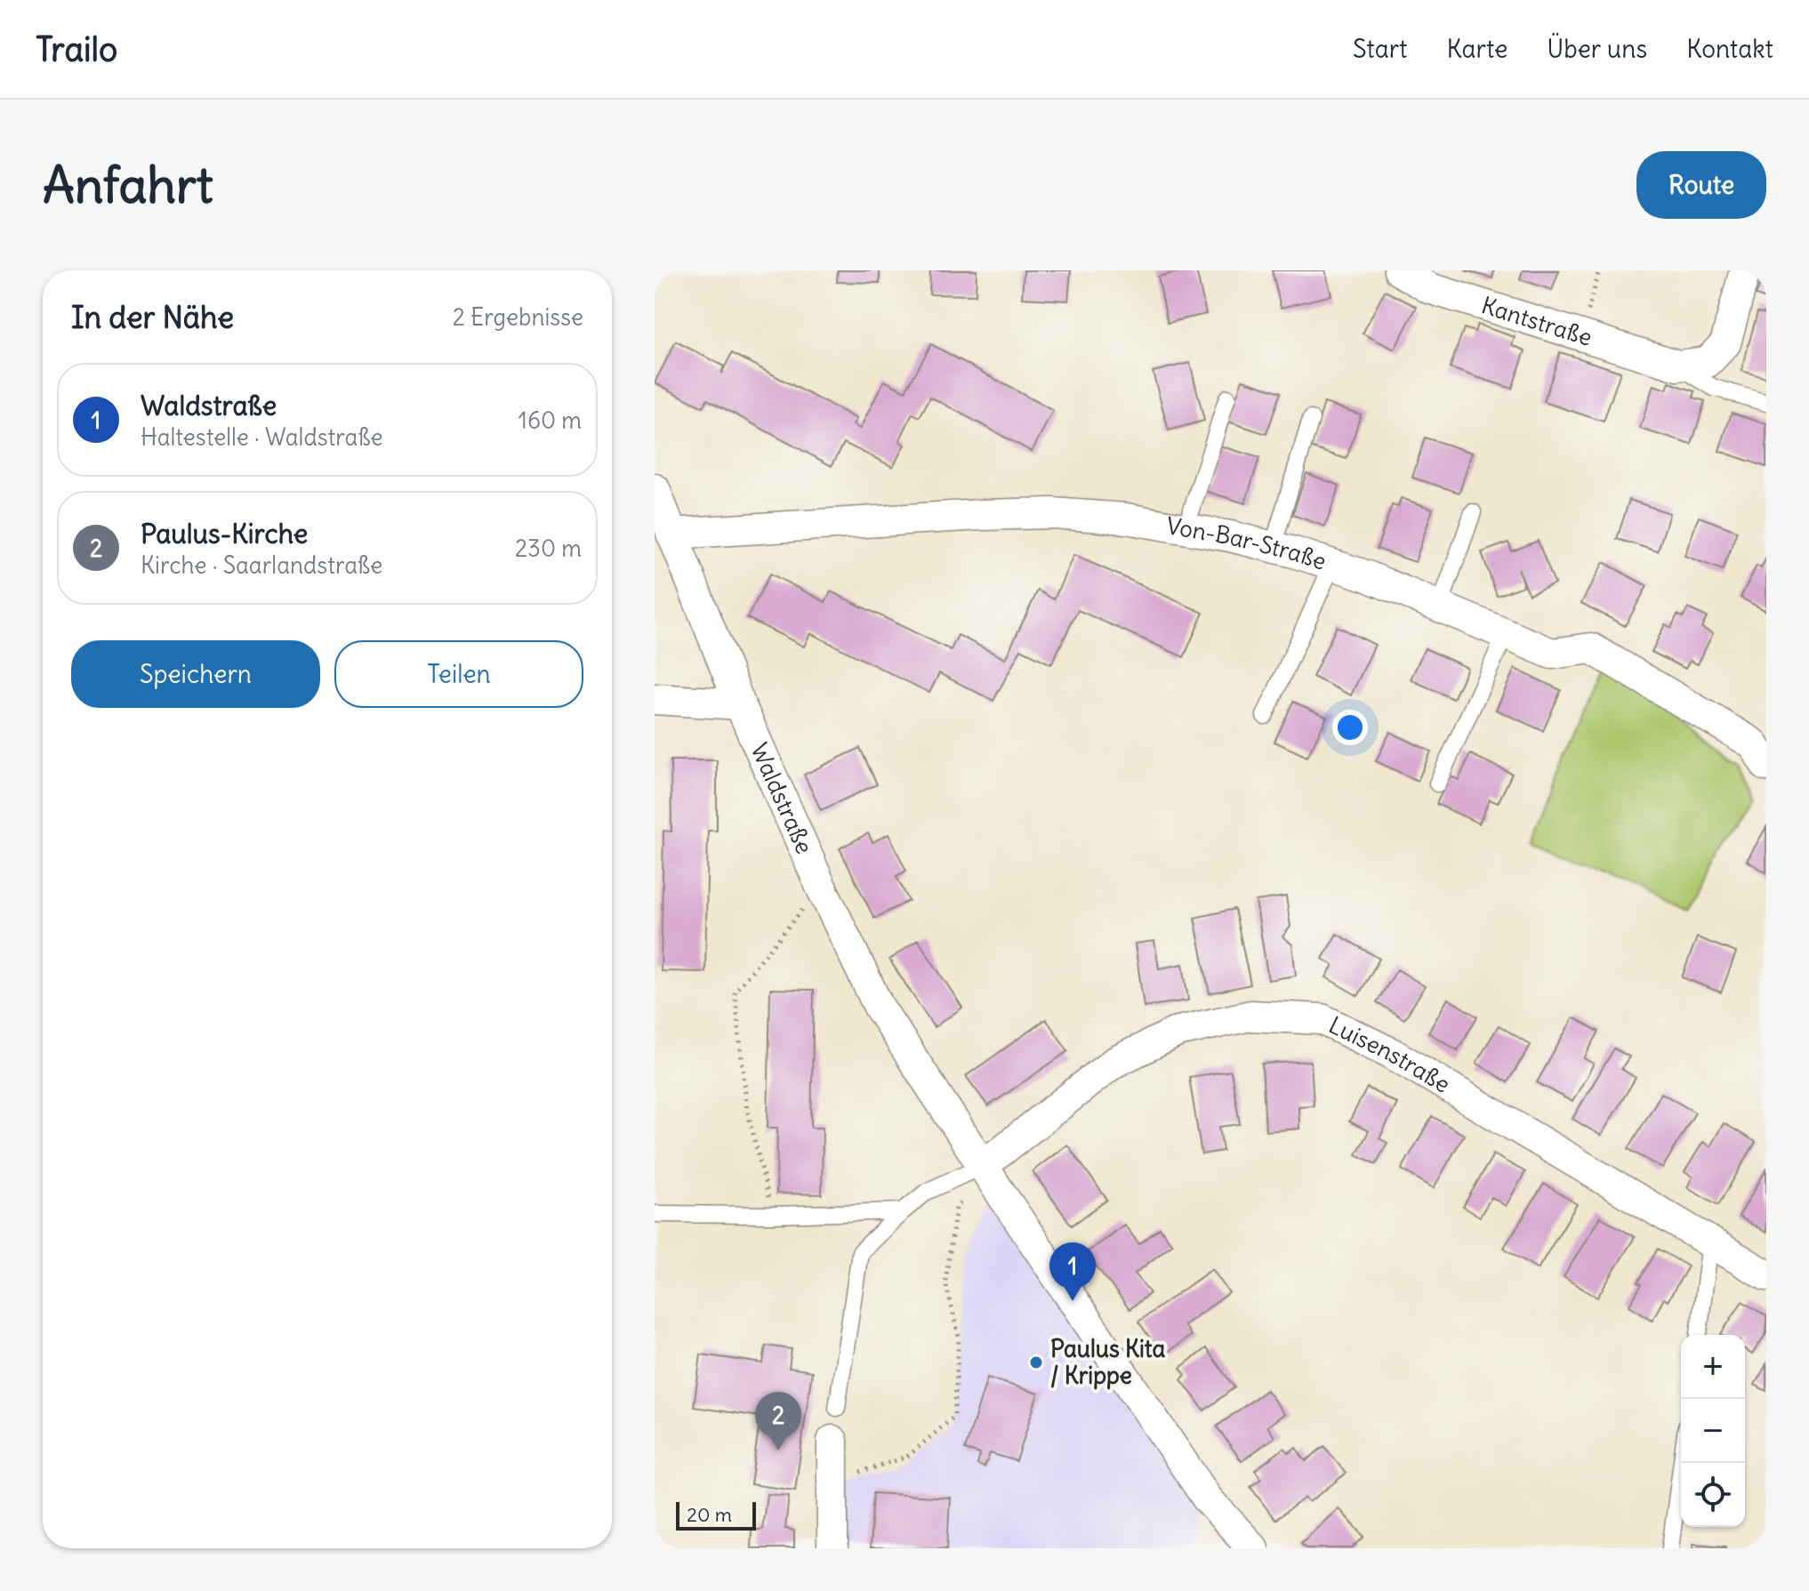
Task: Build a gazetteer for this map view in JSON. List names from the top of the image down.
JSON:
{
  "streets": {
    "street": [
      "Kantstraße",
      "Von-Bar-Straße",
      "Waldstraße",
      "Luisenstraße"
    ]
  },
  "crossings": [
    ["Von-Bar-Straße", "Waldstraße"],
    ["Waldstraße", "Luisenstraße"]
  ],
  "places": ["Paulus Kita / Krippe"],
  "scale_bar": "20 m",
  "page": {
    "header": "Trailo",
    "nav": [
      "Start",
      "Karte",
      "Über uns",
      "Kontakt"
    ],
    "buttons": [
      "Route",
      ["Speichern", "Teilen"]
    ],
    "title": "Anfahrt",
    "heading": ["In der Nähe", "2 Ergebnisse"],
    "list": [
      {
        "mark": "1",
        "name": "Waldstraße",
        "note": "Haltestelle · Waldstraße",
        "value": "160 m"
      },
      {
        "mark": "2",
        "name": "Paulus-Kirche",
        "note": "Kirche · Saarlandstraße",
        "value": "230 m"
      }
    ],
    "pins": ["1", "2"],
    "map_buttons": ["+", "−"],
    "scale": "20 m"
  }
}
